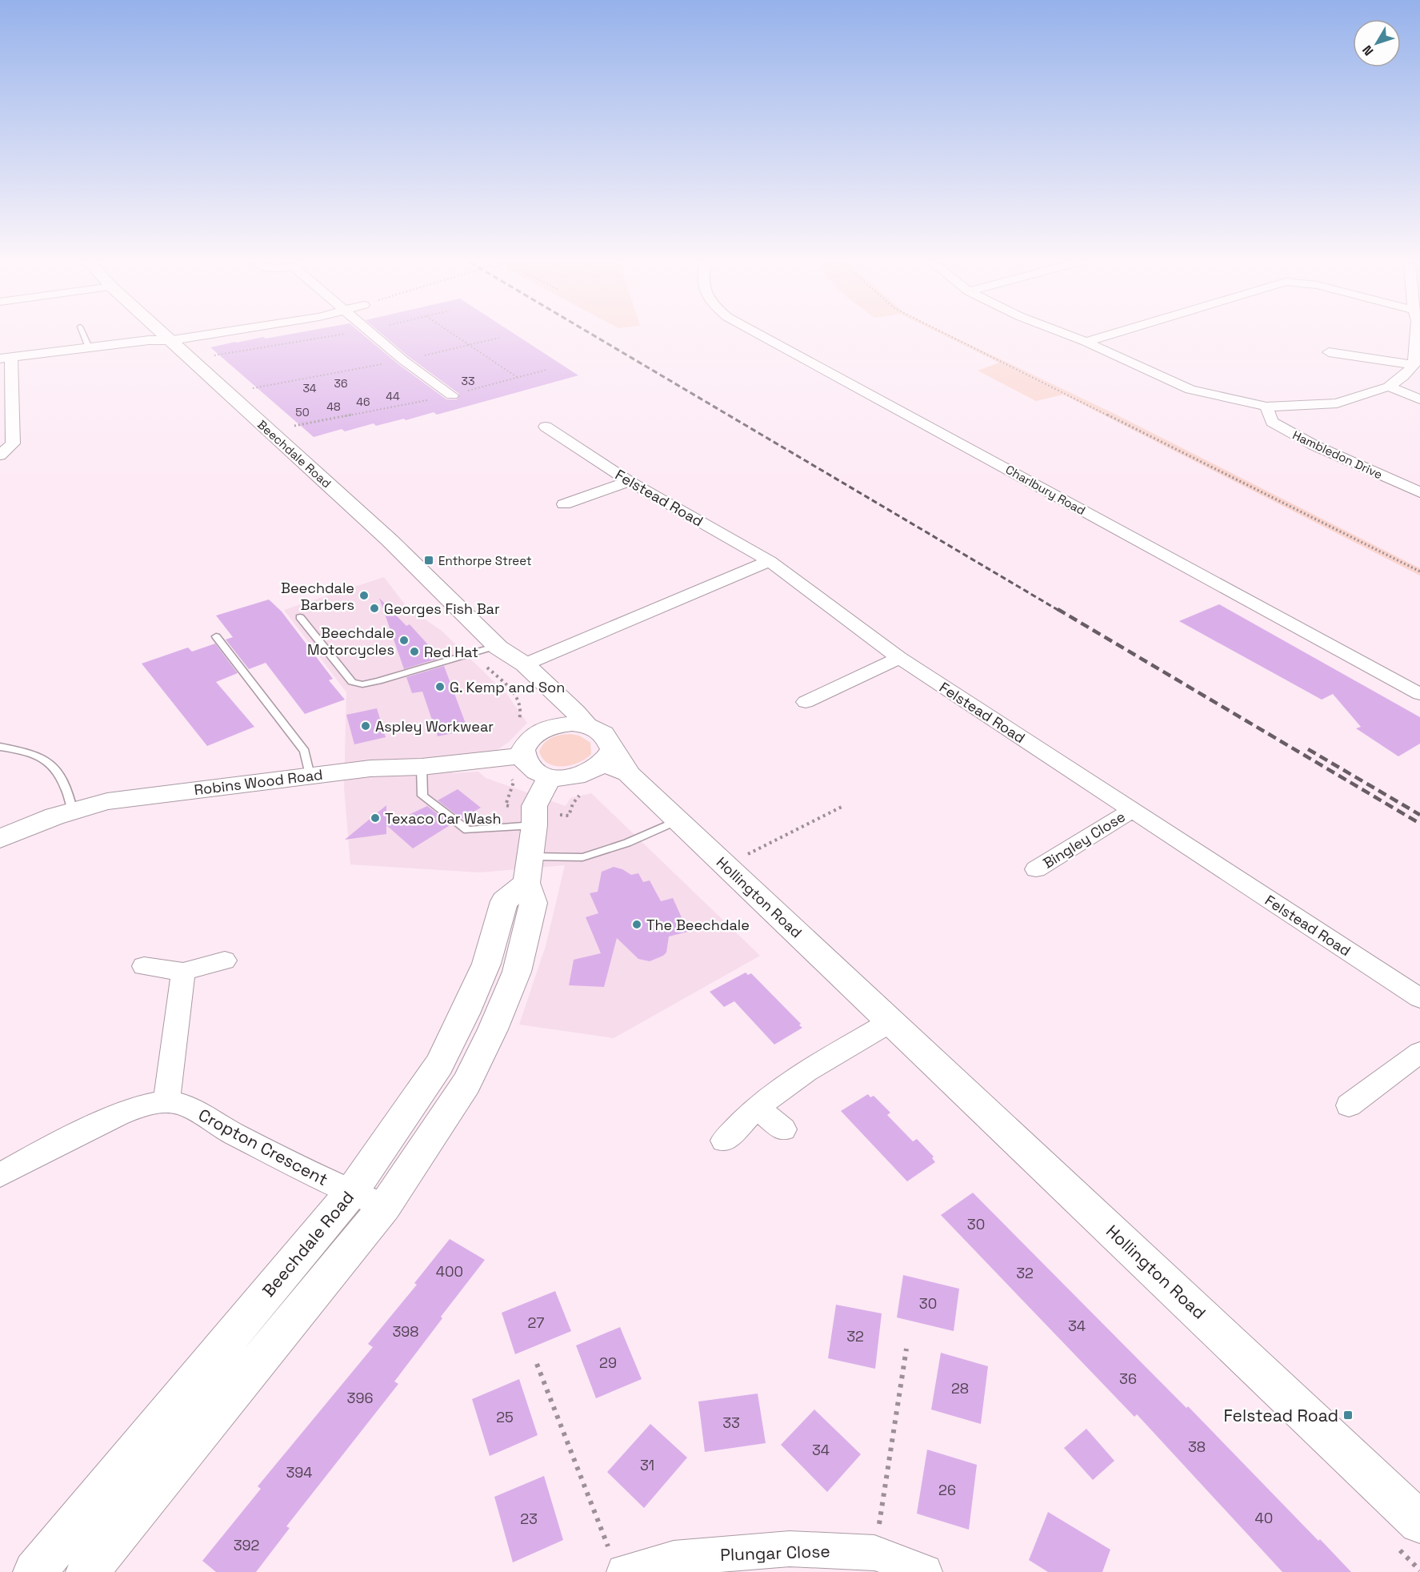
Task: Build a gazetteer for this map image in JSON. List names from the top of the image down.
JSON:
{
  "streets": {
    "street": [
      "Beechdale Road",
      "Hambledon Drive",
      "Charlbury Road",
      "Felstead Road",
      "Robins Wood Road",
      "Bingley Close",
      "Hollington Road",
      "Cropton Crescent",
      "Plungar Close"
    ]
  },
  "crossings": [
    ["Beechdale Road", "Cropton Crescent"],
    ["Felstead Road", "Bingley Close"]
  ],
  "places": {
    "transit": ["Enthorpe Street", "Felstead Road"],
    "other": [
      "Beechdale Barbers",
      "Georges Fish Bar",
      "Beechdale Motorcycles",
      "Red Hat",
      "G. Kemp and Son",
      "Aspley Workwear",
      "Texaco Car Wash",
      "The Beechdale"
    ]
  },
  "house_numbers": [
    "33",
    "36",
    "34",
    "44",
    "46",
    "48",
    "50",
    "30",
    "400",
    "32",
    "30",
    "27",
    "34",
    "398",
    "32",
    "29",
    "36",
    "28",
    "396",
    "25",
    "33",
    "38",
    "34",
    "31",
    "394",
    "26",
    "40",
    "23",
    "392"
  ],
  "north": "bottom left"
}
